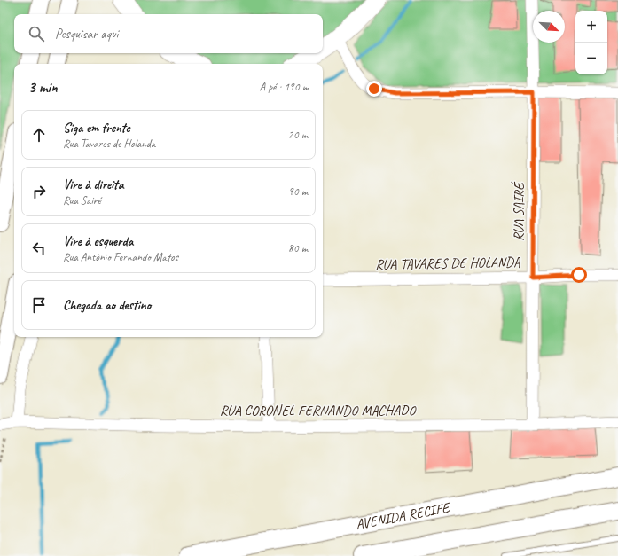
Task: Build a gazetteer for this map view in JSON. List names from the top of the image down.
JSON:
{
  "streets": {
    "main road": ["AVENIDA RECIFE"],
    "street": ["RUA SAIRÉ", "RUA TAVARES DE HOLANDA", "RUA CORONEL FERNANDO MACHADO"]
  },
  "crossings": [
    ["RUA SAIRÉ", "RUA TAVARES DE HOLANDA"],
    ["RUA SAIRÉ", "RUA CORONEL FERNANDO MACHADO"]
  ],
  "north": "bottom right",
  "page": {
    "map_buttons": ["+", "−"],
    "search": "Pesquisar aqui",
    "heading": ["3 min", "A pé · 190 m"],
    "list": [
      ["Siga em frente", "Rua Tavares de Holanda", "20 m"],
      ["Vire à direita", "Rua Sairé", "90 m"],
      ["Vire à esquerda", "Rua Antônio Fernando Matos", "80 m"],
      "Chegada ao destino"
    ]
  }
}
